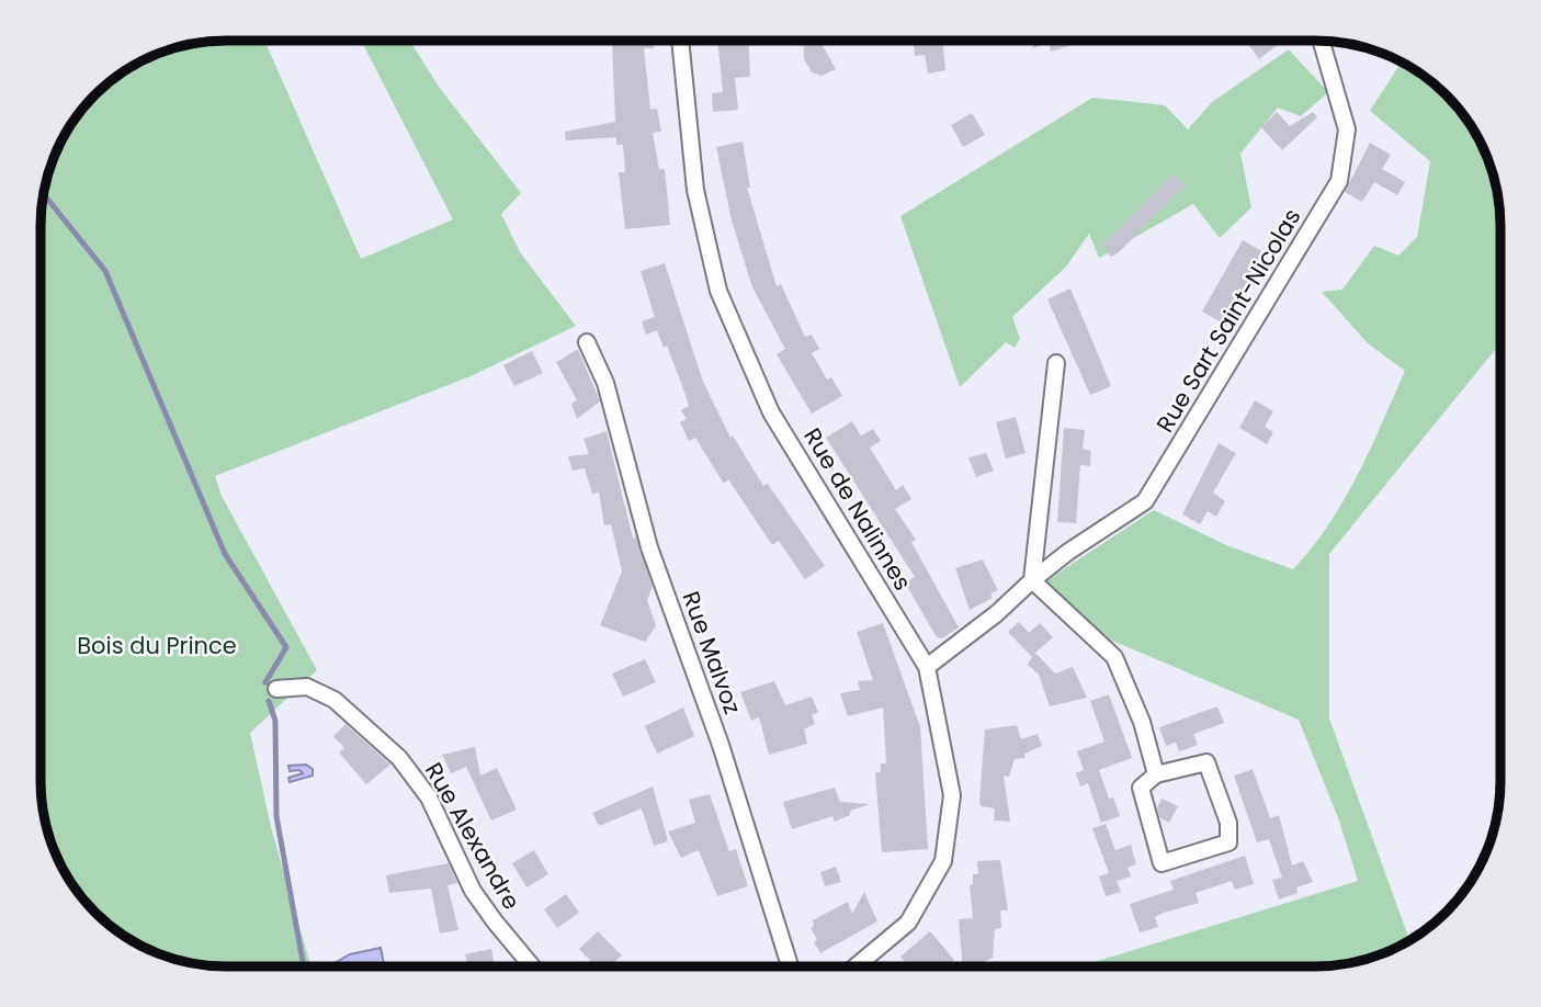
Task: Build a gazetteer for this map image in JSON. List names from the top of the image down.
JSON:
{
  "streets": {
    "street": [
      "Rue Sart Saint-Nicolas",
      "Rue de Nalinnes",
      "Rue Malvoz",
      "Rue Alexandre"
    ]
  },
  "crossings": [
    ["Rue Sart Saint-Nicolas", "Rue de Nalinnes"]
  ],
  "parks": ["Bois du Prince"]
}
